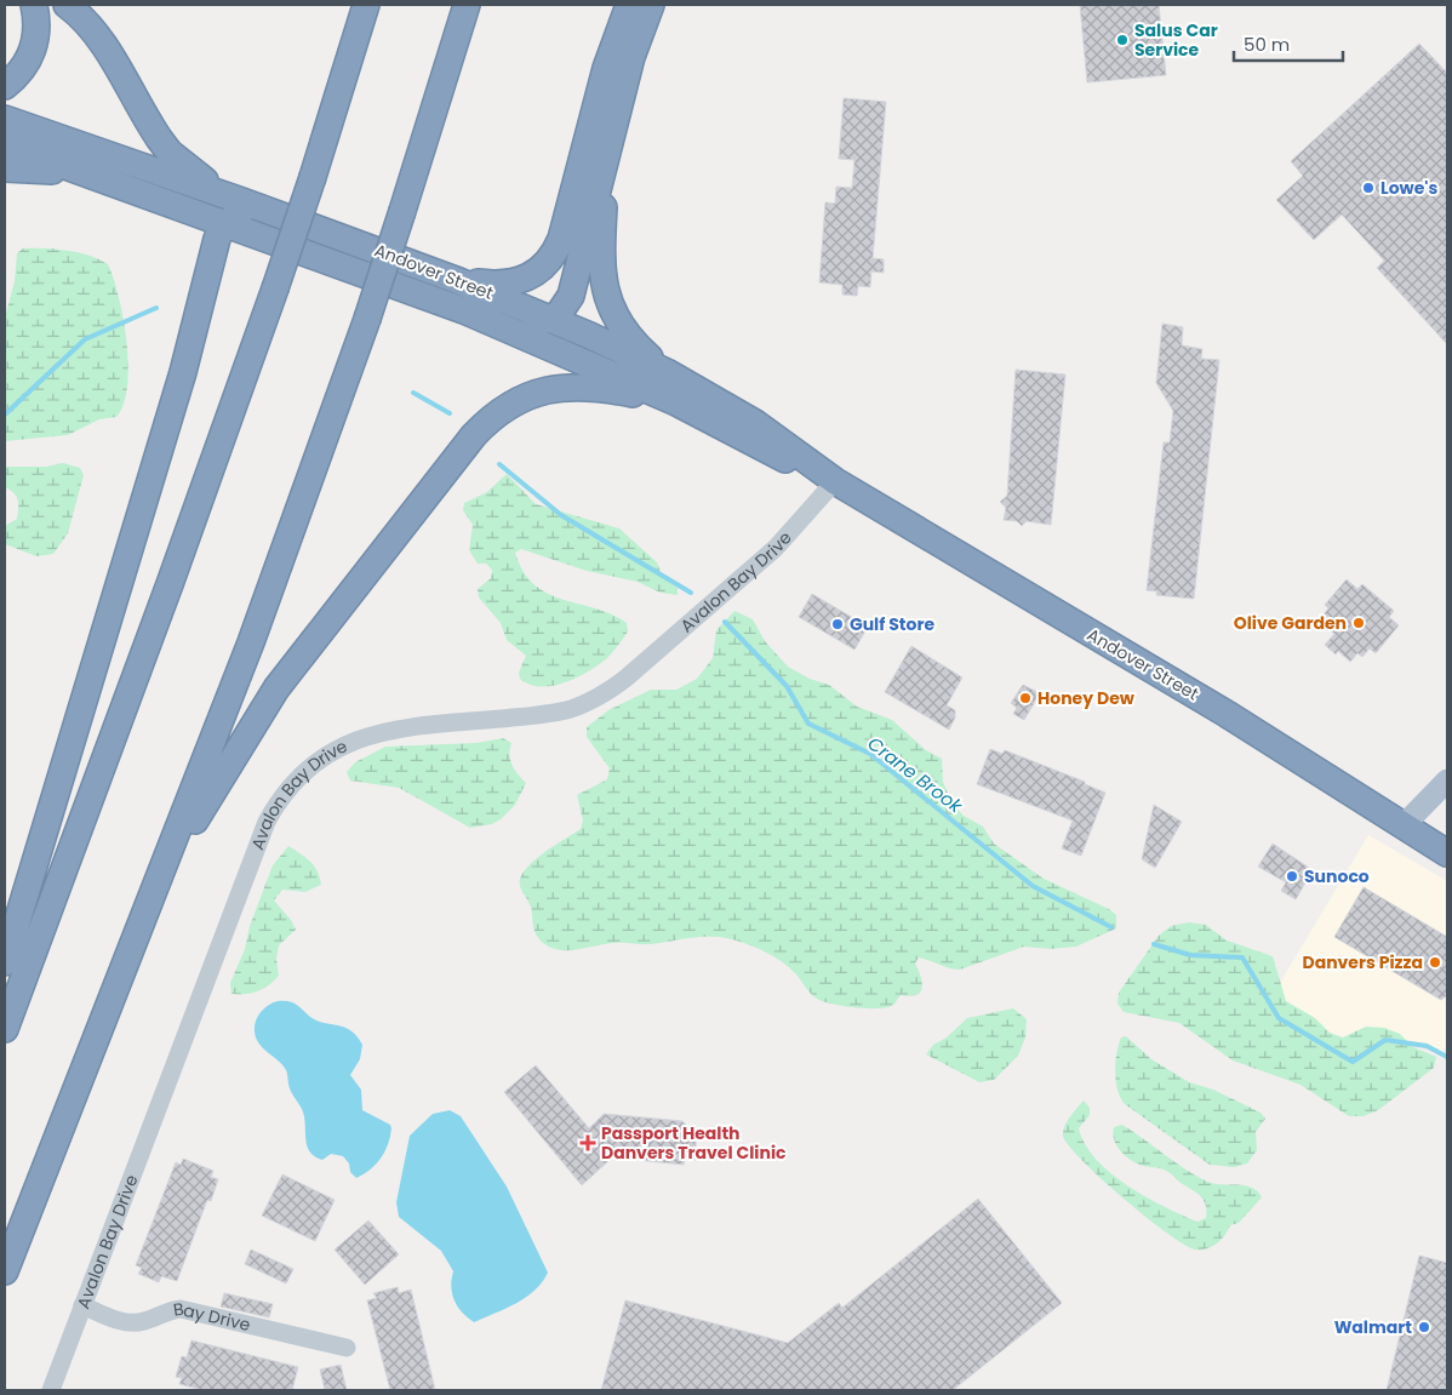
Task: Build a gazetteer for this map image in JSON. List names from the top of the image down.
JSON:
{
  "streets": {
    "highway": ["Andover Street"],
    "street": ["Avalon Bay Drive", "Bay Drive"]
  },
  "crossings": [
    ["Andover Street", "Avalon Bay Drive"],
    ["Avalon Bay Drive", "Bay Drive"]
  ],
  "water": ["Crane Brook"],
  "places": {
    "other": [
      "Salus Car Service",
      "Lowe's",
      "Olive Garden",
      "Gulf Store",
      "Honey Dew",
      "Sunoco",
      "Danvers Pizza",
      "Walmart"
    ],
    "health": ["Passport Health Danvers Travel Clinic"]
  },
  "scale_bar": "50 m"
}
